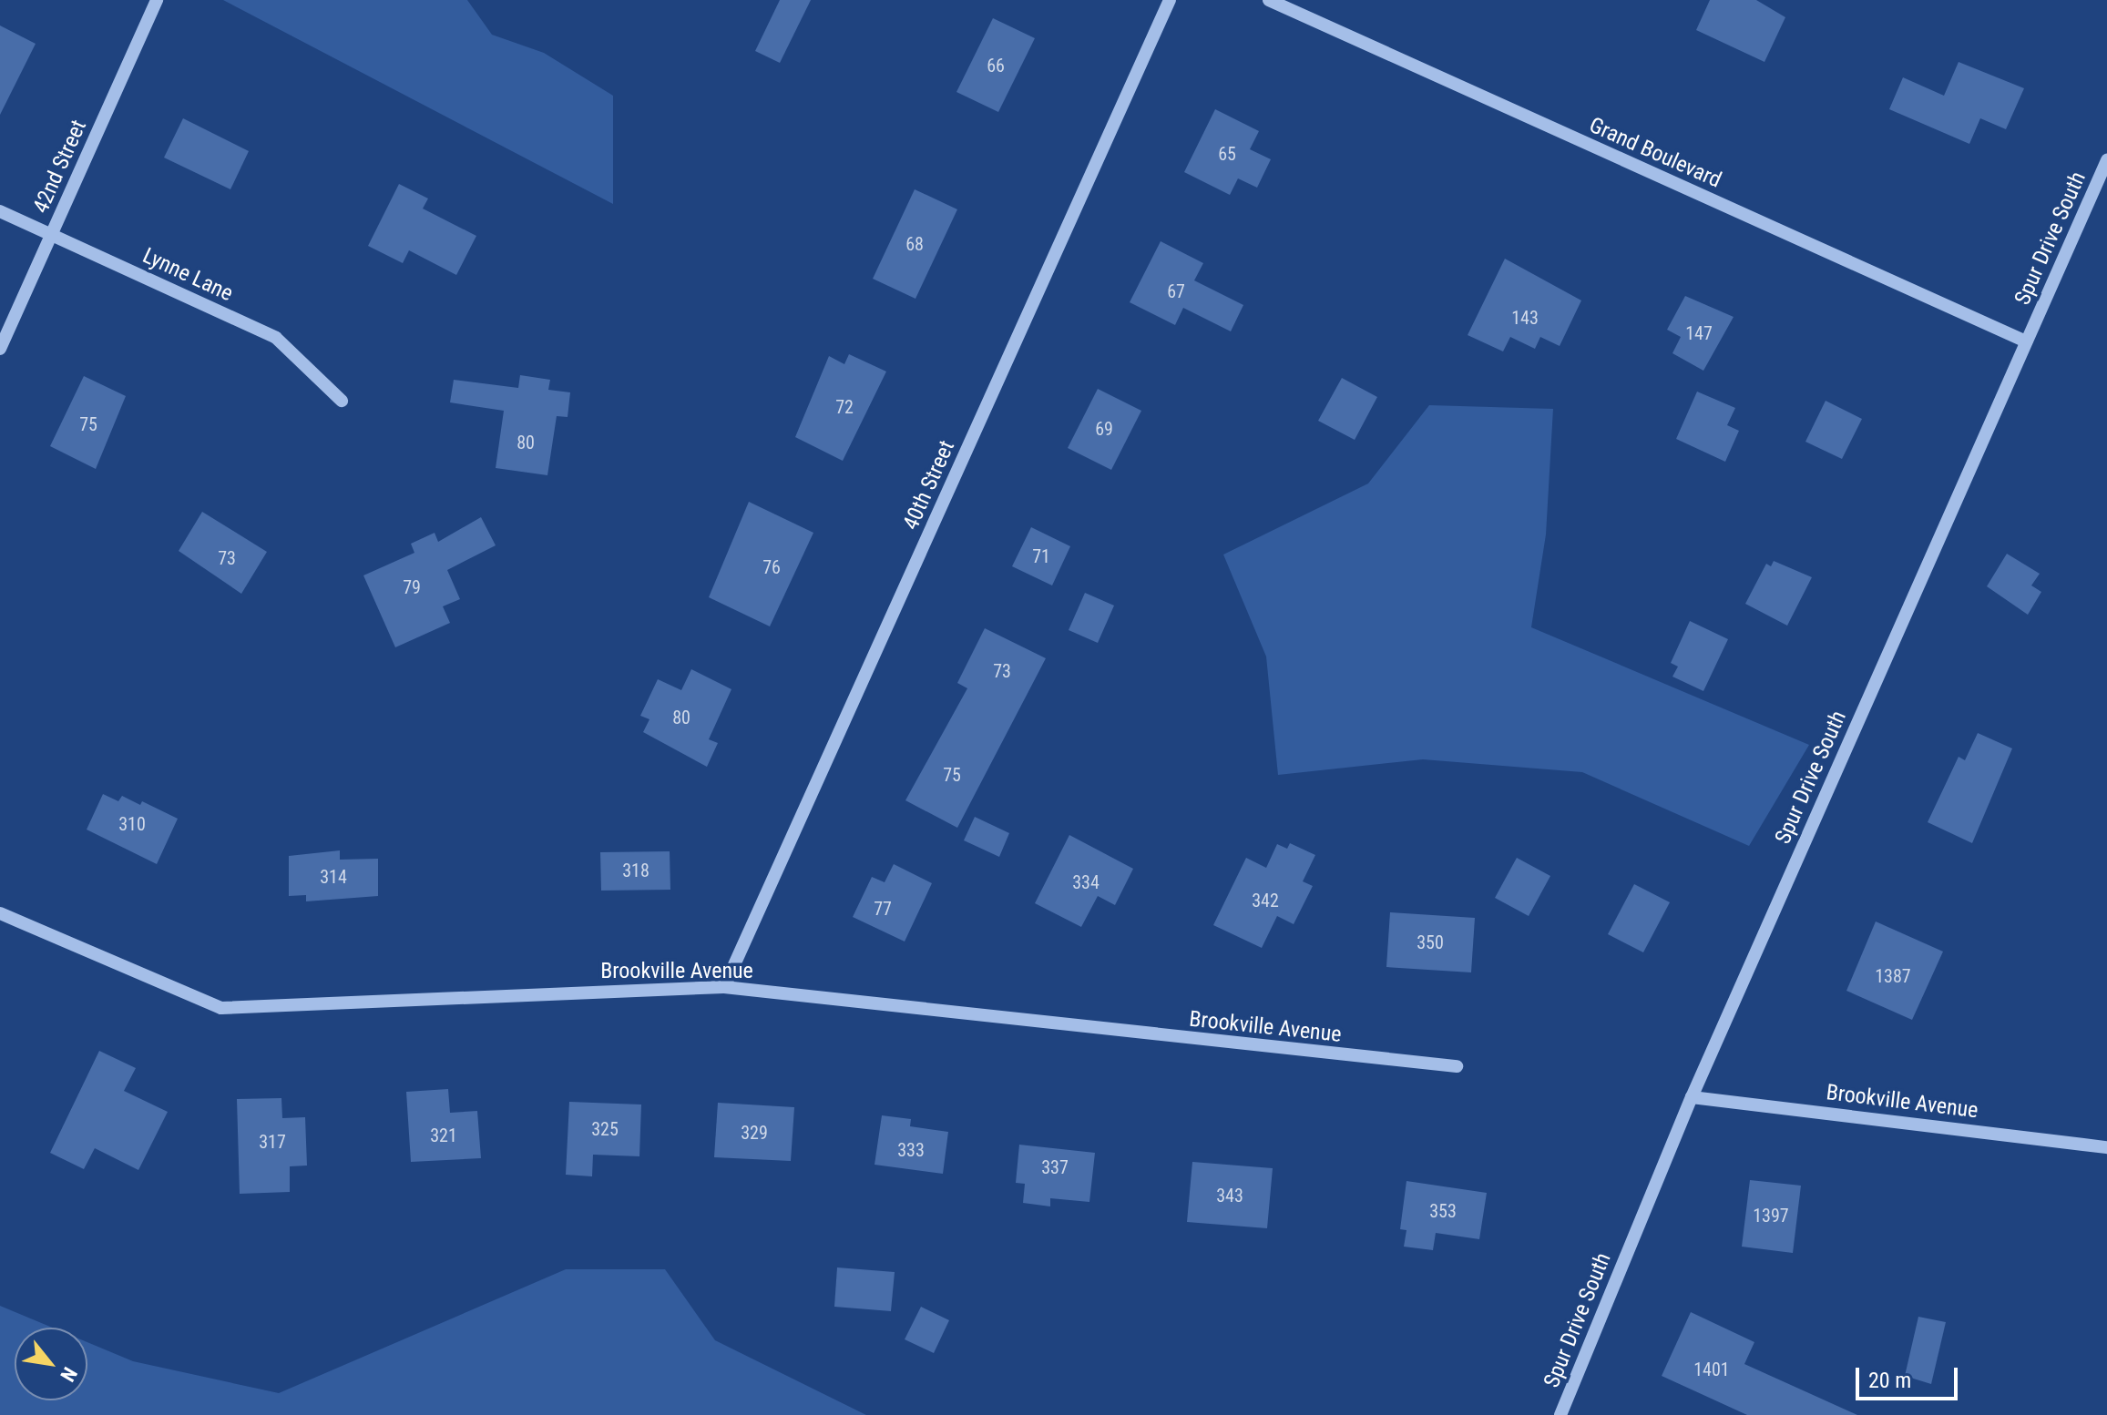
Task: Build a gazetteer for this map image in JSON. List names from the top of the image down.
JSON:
{
  "streets": {
    "street": [
      "Grand Boulevard",
      "42nd Street",
      "Spur Drive South",
      "Lynne Lane",
      "40th Street",
      "Brookville Avenue"
    ]
  },
  "crossings": [
    ["Grand Boulevard", "Spur Drive South"],
    ["42nd Street", "Lynne Lane"],
    ["Spur Drive South", "Brookville Avenue"],
    ["40th Street", "Brookville Avenue"]
  ],
  "house_numbers": [
    "66",
    "65",
    "68",
    "67",
    "143",
    "147",
    "72",
    "75",
    "69",
    "80",
    "71",
    "73",
    "76",
    "79",
    "73",
    "80",
    "75",
    "310",
    "318",
    "314",
    "334",
    "342",
    "77",
    "350",
    "1387",
    "325",
    "329",
    "321",
    "317",
    "333",
    "337",
    "343",
    "353",
    "1397",
    "1401"
  ],
  "scale_bar": "20 m",
  "north": "bottom right"
}
